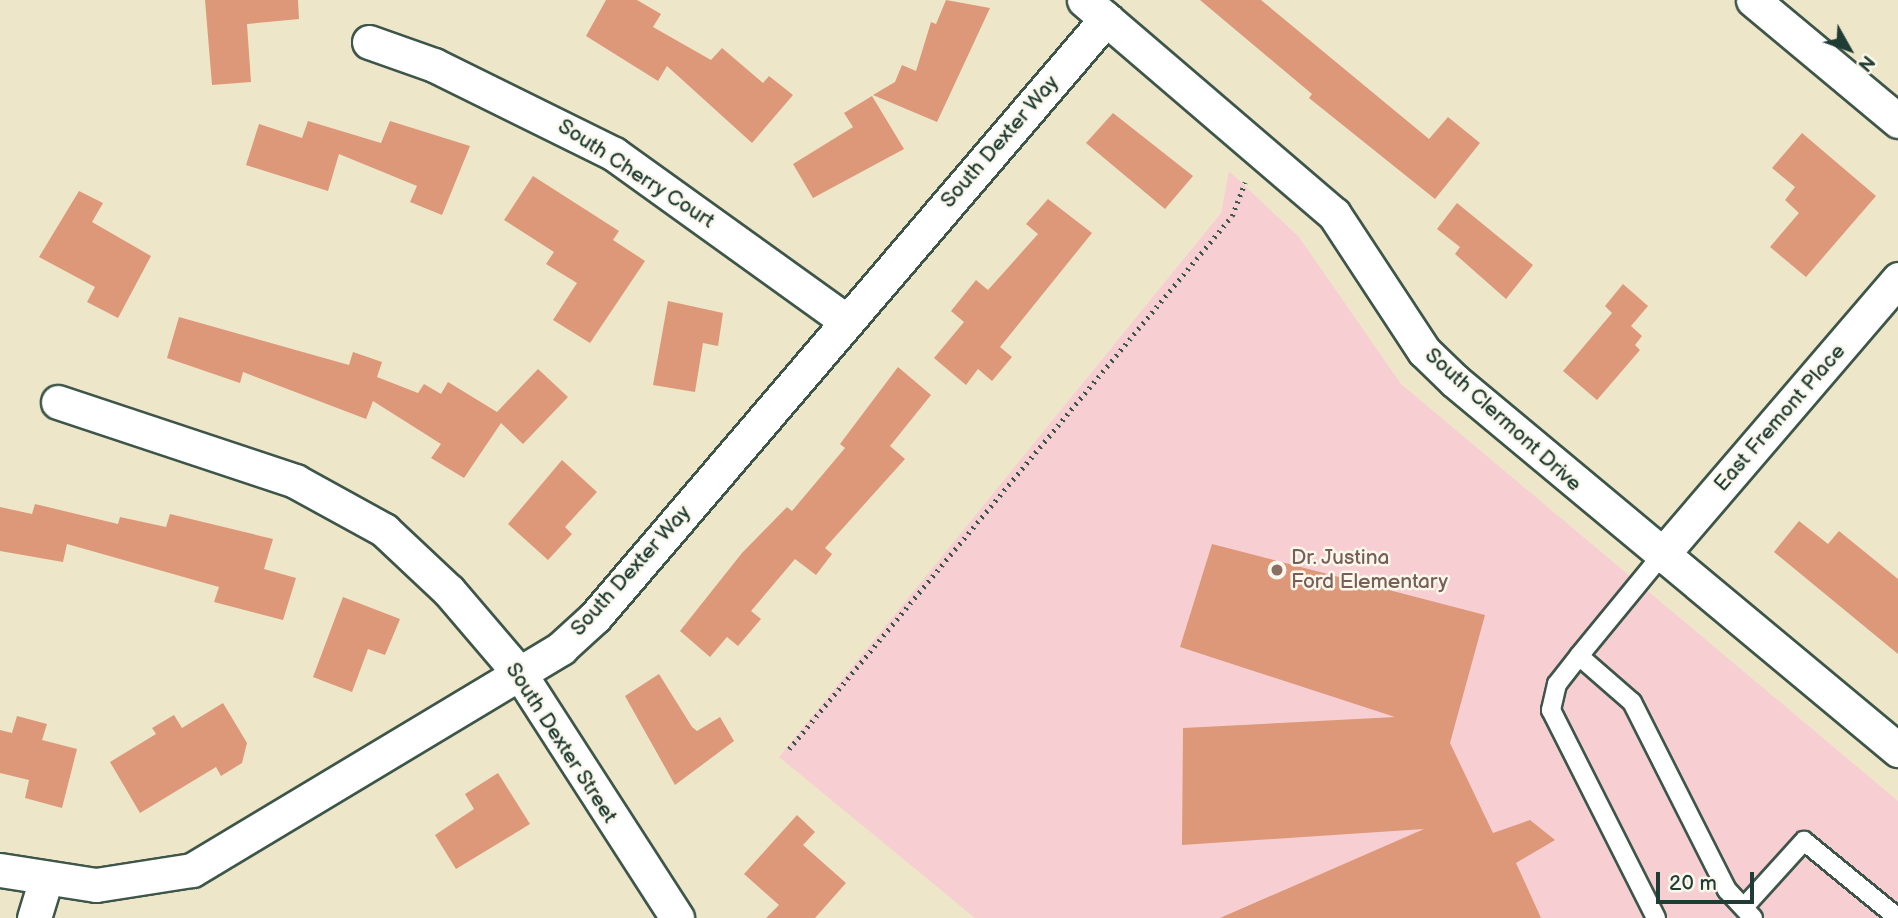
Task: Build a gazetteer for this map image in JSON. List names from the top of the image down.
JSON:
{
  "streets": {
    "street": [
      "South Dexter Way",
      "South Cherry Court",
      "East Fremont Place",
      "South Clermont Drive",
      "South Dexter Street"
    ]
  },
  "crossings": [
    ["South Dexter Way", "South Cherry Court"],
    ["South Dexter Way", "South Clermont Drive"],
    ["South Dexter Way", "South Dexter Street"],
    ["East Fremont Place", "South Clermont Drive"]
  ],
  "places": ["Dr. Justina Ford Elementary"],
  "scale_bar": "20 m",
  "north": "bottom right"
}
